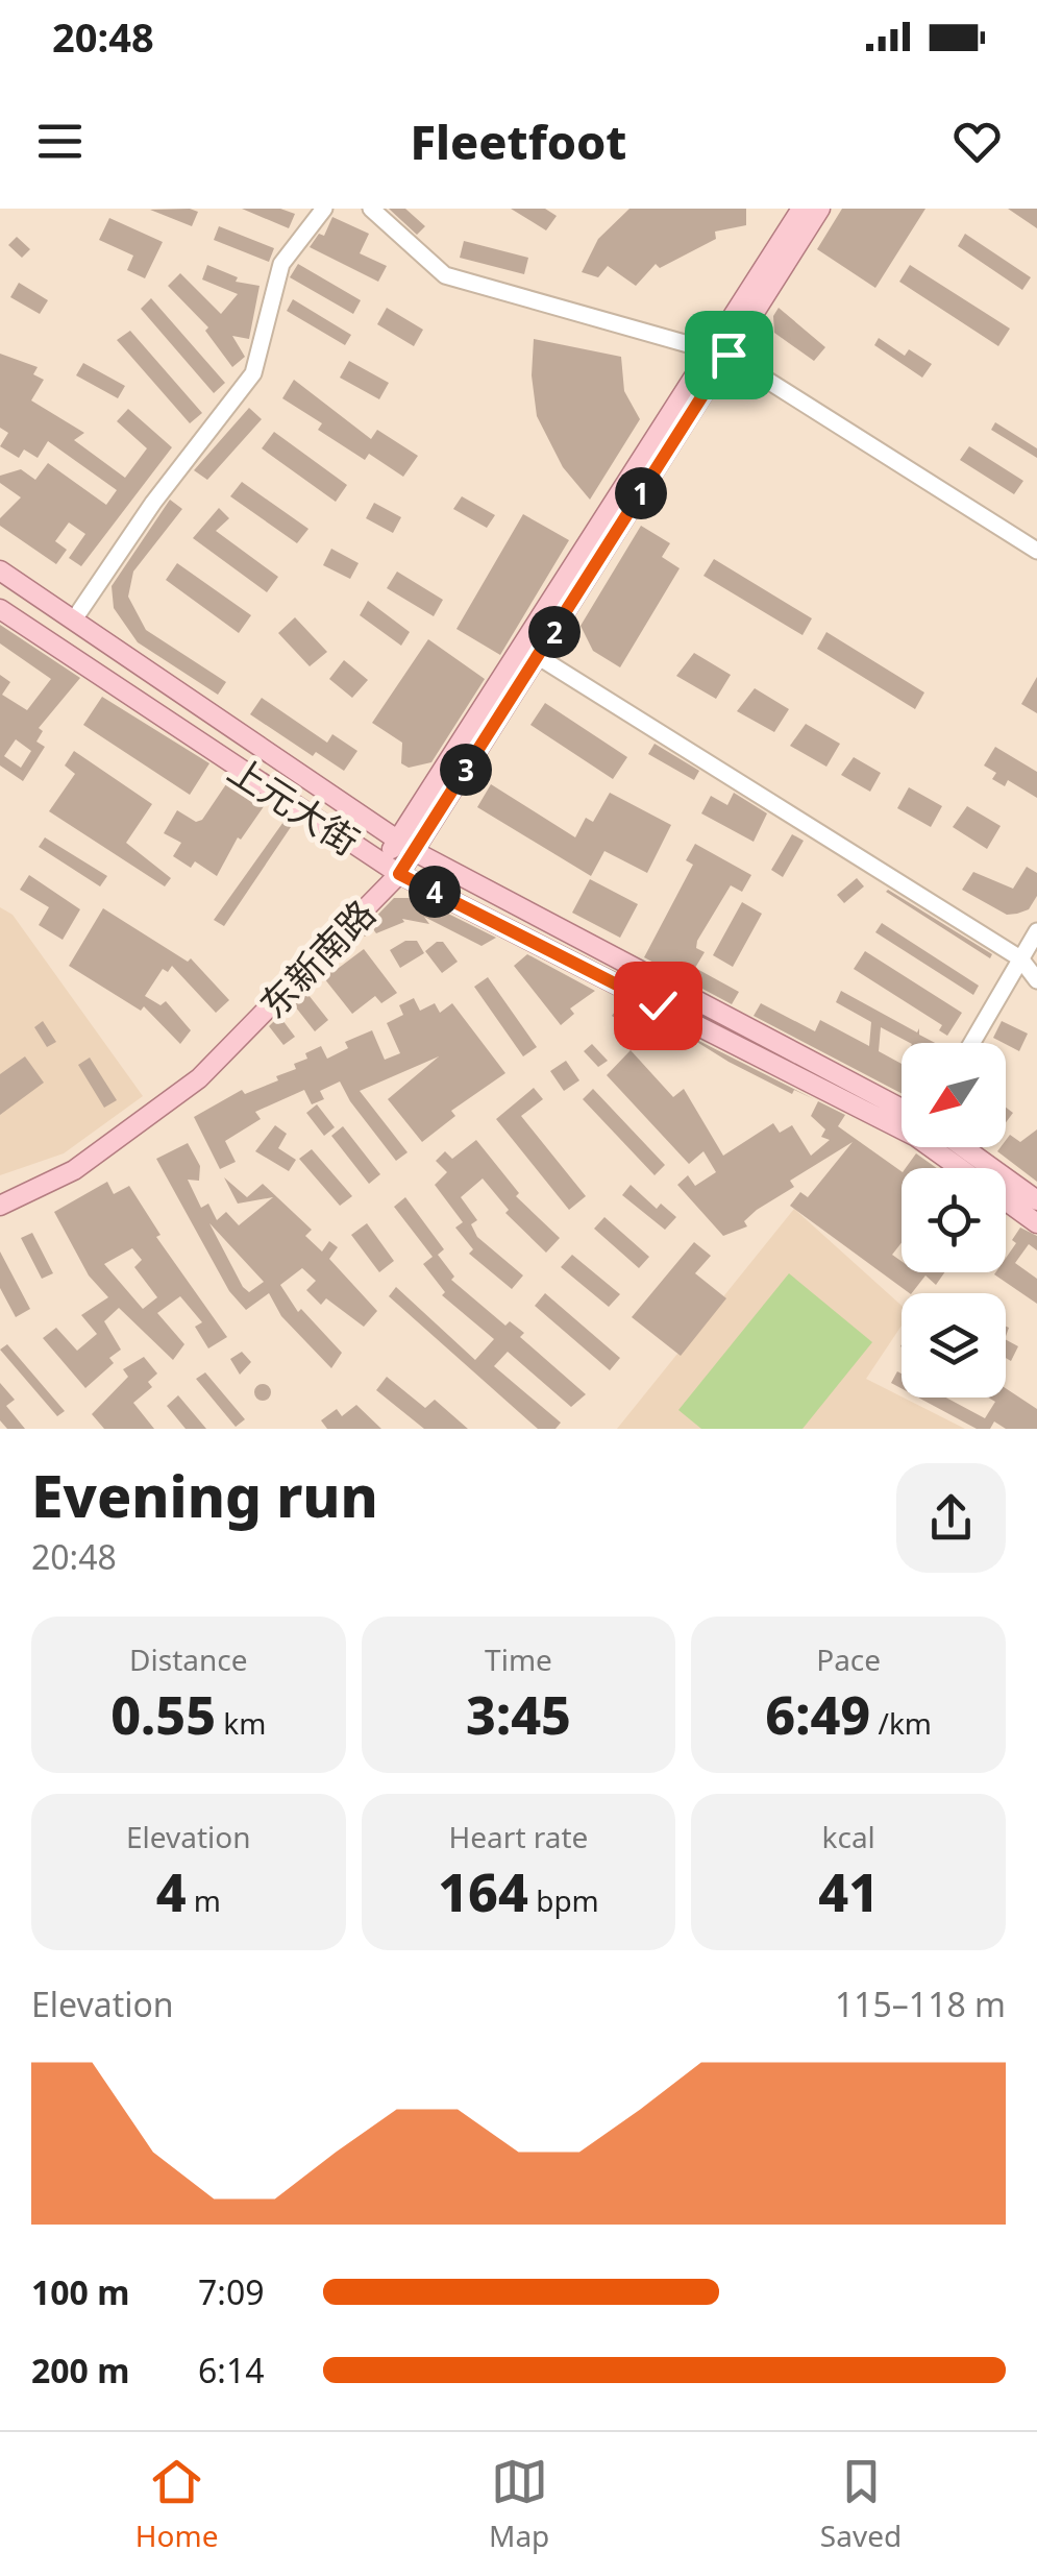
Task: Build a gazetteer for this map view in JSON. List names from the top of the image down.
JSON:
{
  "streets": {
    "main road": ["上元大街", "东新南路"]
  },
  "crossings": [
    ["上元大街", "东新南路"]
  ],
  "north": "bottom left",
  "page": {
    "status": "20:48",
    "header": "Fleetfoot",
    "pins": [
      "1",
      "2",
      "3",
      "4"
    ],
    "heading": ["Evening run", "20:48"],
    "stats": [
      ["Distance", "0.55 km"],
      ["Time", "3:45"],
      ["Pace", "6:49 /km"],
      ["Elevation", "4 m"],
      ["Heart rate", "164 bpm"],
      ["kcal", "41"]
    ],
    "chart": ["Elevation", "115–118 m"],
    "list": [
      {
        "name": "100 m",
        "note": "7:09"
      },
      {
        "name": "200 m",
        "note": "6:14"
      }
    ],
    "tabs": ["Home", "Map", "Saved"]
  }
}
